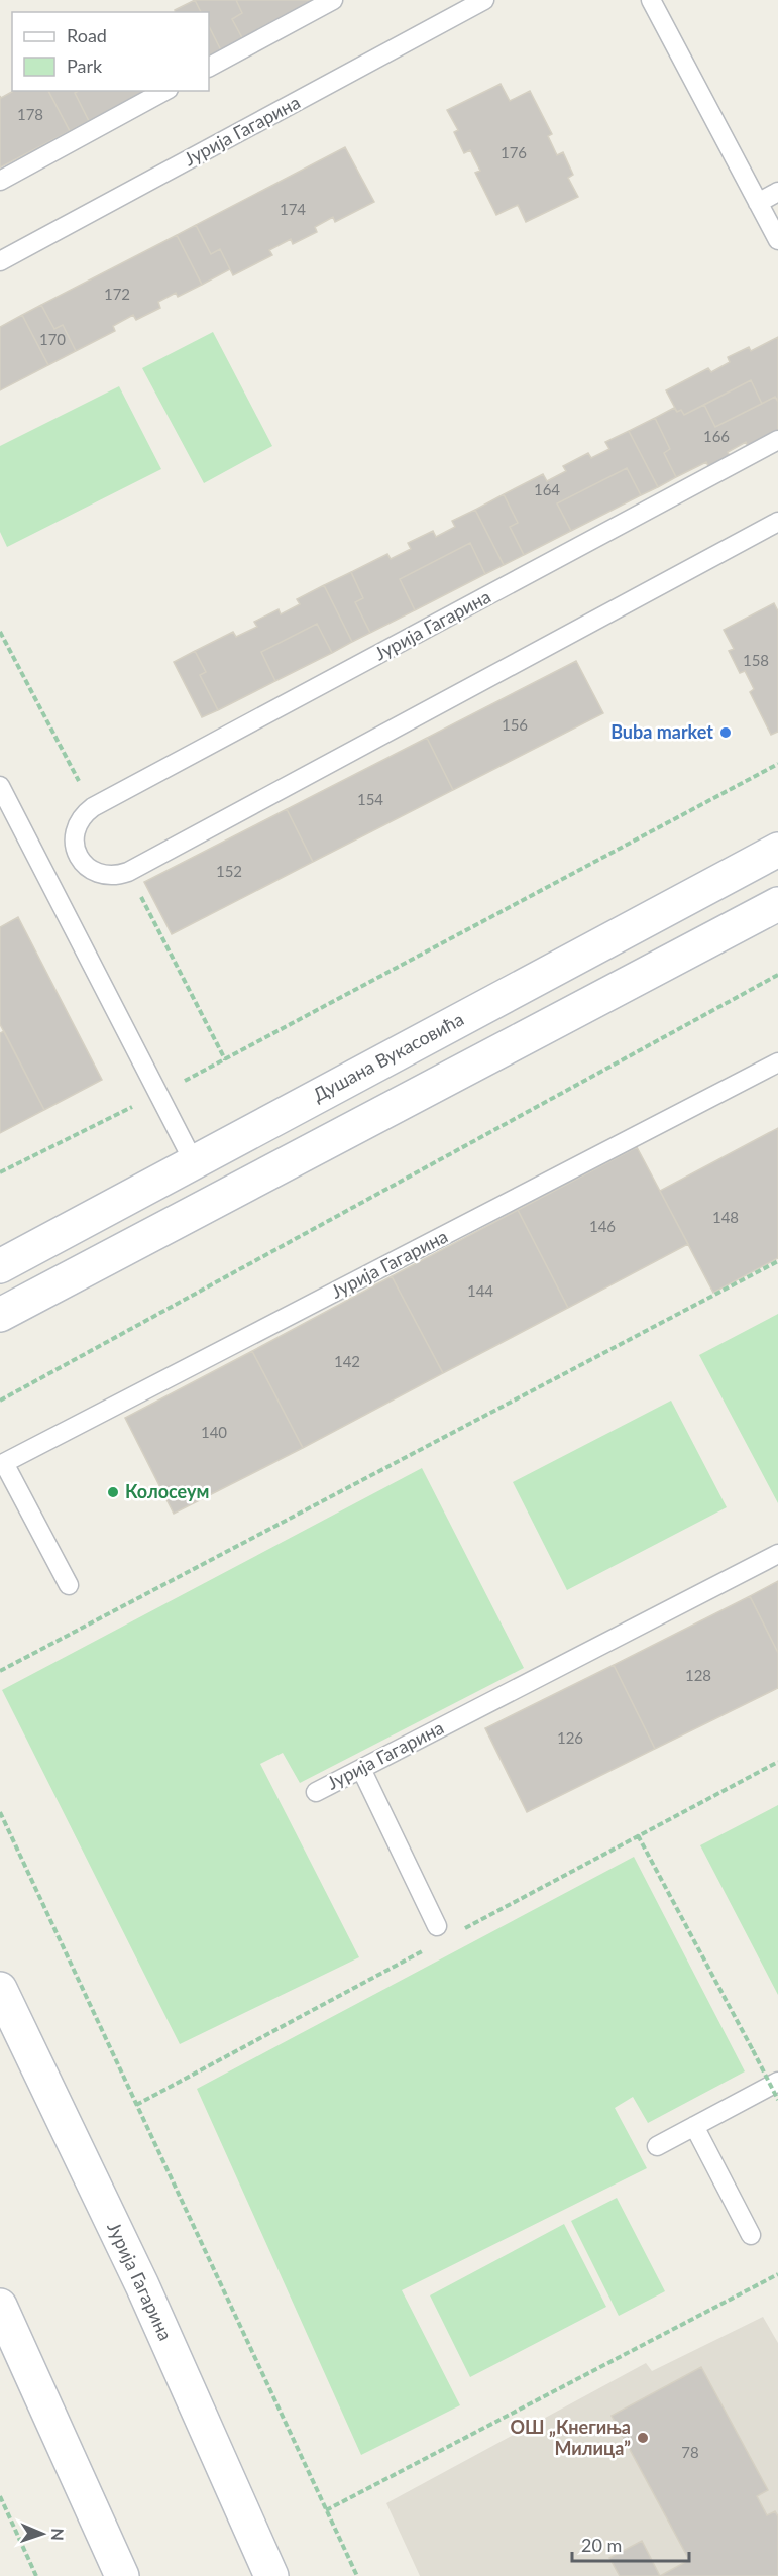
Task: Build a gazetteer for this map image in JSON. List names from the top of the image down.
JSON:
{
  "streets": {
    "street": ["Јурија Гагарина", "Душана Вукасовића"]
  },
  "places": ["Buba market", "Колосеум", "ОШ „Кнегиња Милица”"],
  "house_numbers": [
    "178",
    "176",
    "174",
    "172",
    "170",
    "166",
    "164",
    "158",
    "156",
    "154",
    "152",
    "148",
    "146",
    "144",
    "142",
    "140",
    "128",
    "126",
    "78"
  ],
  "legend": ["Road", "Park"],
  "scale_bar": "20 m",
  "north": "right"
}
